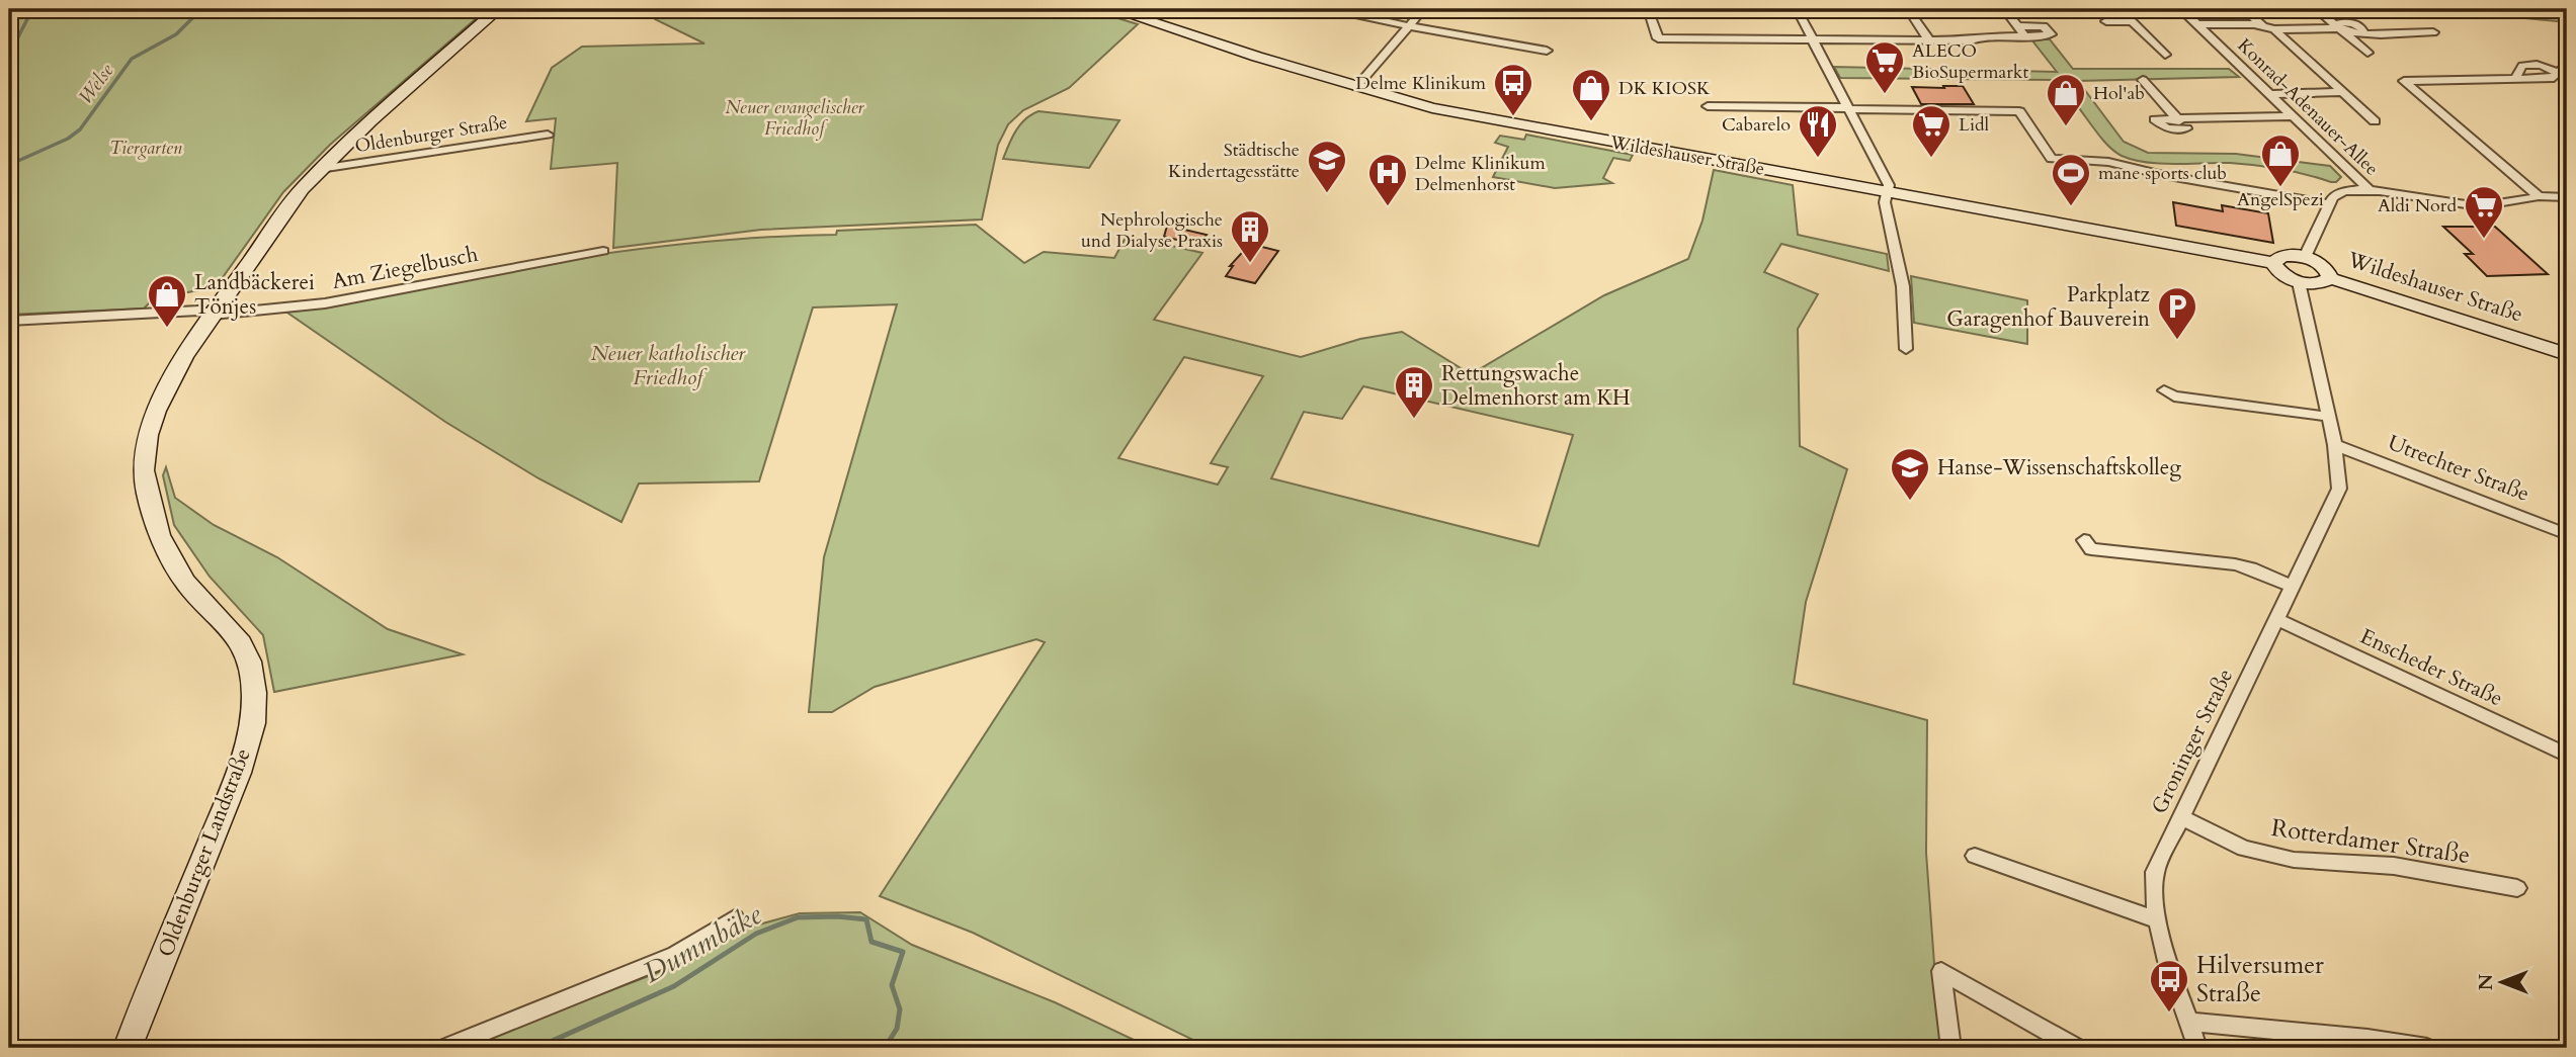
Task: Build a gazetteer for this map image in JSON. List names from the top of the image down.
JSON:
{
  "streets": {
    "main road": ["Wildeshauser Straße", "Oldenburger Landstraße"],
    "street": [
      "Konrad-Adenauer-Allee",
      "Oldenburger Straße",
      "Am Ziegelbusch",
      "Utrechter Straße",
      "Enscheder Straße",
      "Groninger Straße",
      "Rotterdamer Straße"
    ]
  },
  "crossings": [
    ["Oldenburger Straße", "Oldenburger Landstraße"],
    ["Wildeshauser Straße", "Groninger Straße"],
    ["Am Ziegelbusch", "Oldenburger Landstraße"],
    ["Utrechter Straße", "Groninger Straße"],
    ["Enscheder Straße", "Groninger Straße"],
    ["Groninger Straße", "Rotterdamer Straße"]
  ],
  "water": ["Welse", "Dummbäke"],
  "parks": ["Neuer evangelischer Friedhof", "Tiergarten", "Neuer katholischer Friedhof"],
  "places": {
    "supermarket": ["ALECO BioSupermarkt", "Lidl", "Aldi Nord"],
    "bus stop": ["Delme Klinikum", "Hilversumer Straße"],
    "shop": [
      "DK KIOSK",
      "Hol'ab",
      "AngelSpezi",
      "Landbäckerei Tönjes"
    ],
    "restaurant": ["Cabarelo"],
    "school or university": ["Städtische Kindertagesstätte", "Hanse-Wissenschaftskolleg"],
    "hospital": ["Delme Klinikum Delmenhorst"],
    "sports": ["mane sports club"],
    "building": ["Nephrologische und Dialyse Praxis", "Rettungswache Delmenhorst am KH"],
    "parking": ["Parkplatz Garagenhof Bauverein"]
  },
  "north": "left"
}
